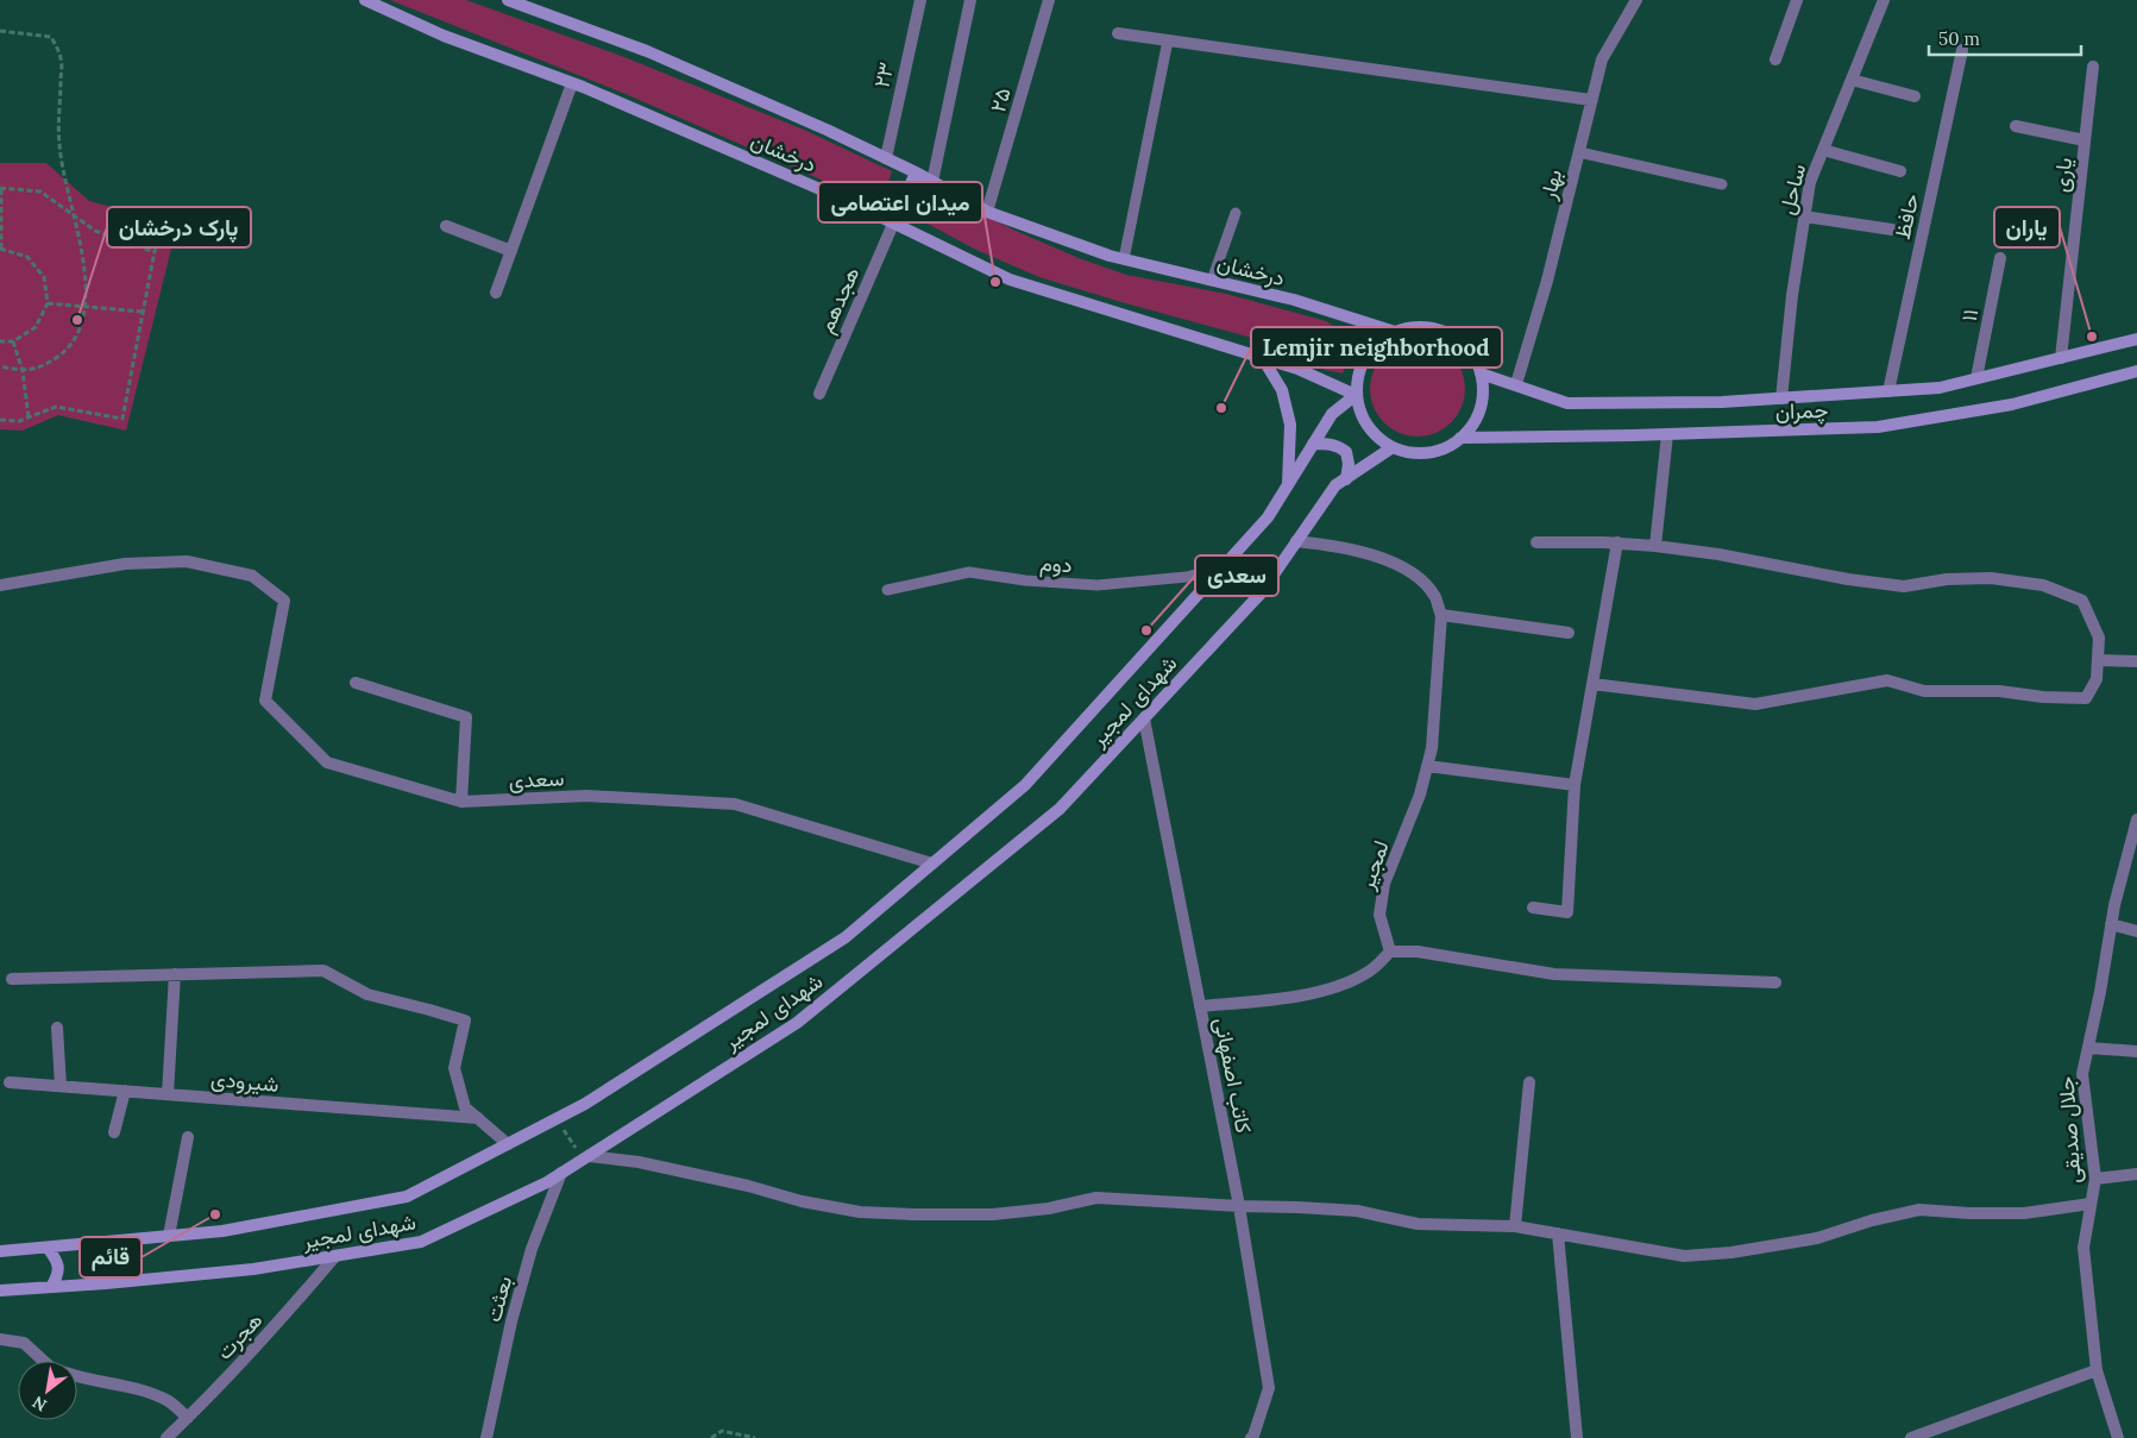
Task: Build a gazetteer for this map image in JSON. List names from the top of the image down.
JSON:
{
  "streets": {
    "main road": ["درخشان", "چمران", "شهدای لمجیر"],
    "street": [
      "۲۳",
      "۲۵",
      "یاری",
      "بهار",
      "ساحل",
      "حافظ",
      "هجدهم",
      "۱۱",
      "سعدی",
      "لمجیر",
      "کاتب اصفهانی",
      "شیرودی",
      "جلال صدیقی",
      "بعثت",
      "هجرت"
    ],
    "lane": ["دوم"]
  },
  "crossings": [
    ["۲۳", "درخشان"],
    ["۲۵", "درخشان"],
    ["درخشان", "هجدهم"],
    ["درخشان", "چمران"],
    ["درخشان", "شهدای لمجیر"],
    ["یاری", "چمران"],
    ["بهار", "چمران"],
    ["ساحل", "چمران"],
    ["حافظ", "چمران"],
    ["۱۱", "چمران"],
    ["چمران", "شهدای لمجیر"],
    ["دوم", "شهدای لمجیر"],
    ["شهدای لمجیر", "سعدی"],
    ["شهدای لمجیر", "کاتب اصفهانی"],
    ["شهدای لمجیر", "بعثت"],
    ["شهدای لمجیر", "هجرت"]
  ],
  "places": [
    "میدان اعتصامی",
    "پارک درخشان",
    "یاران",
    "Lemjir neighborhood",
    "سعدی",
    "قائم"
  ],
  "scale_bar": "50 m",
  "north": "bottom left"
}
